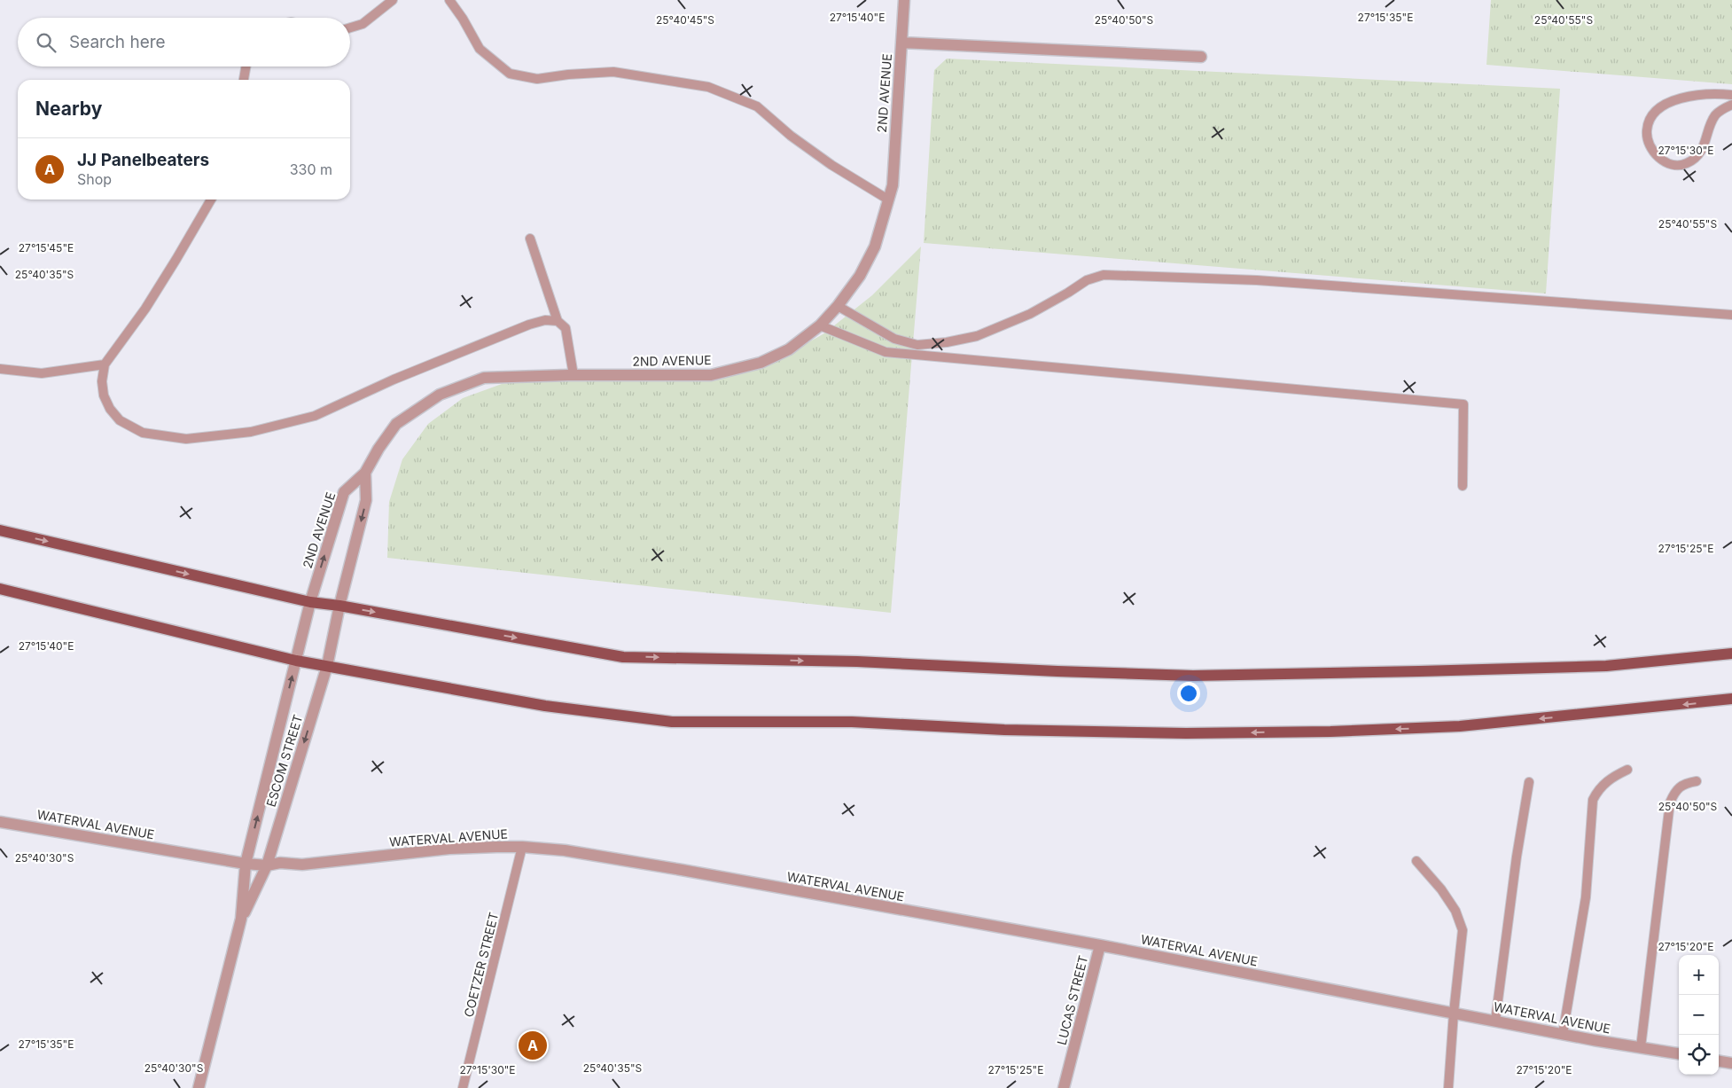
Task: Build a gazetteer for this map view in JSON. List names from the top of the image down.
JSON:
{
  "streets": {
    "street": [
      "2ND AVENUE",
      "ESCOM STREET",
      "WATERVAL AVENUE",
      "LUCAS STREET"
    ],
    "lane": ["COETZER STREET"]
  },
  "crossings": [
    ["2ND AVENUE", "ESCOM STREET"],
    ["ESCOM STREET", "WATERVAL AVENUE"],
    ["WATERVAL AVENUE", "COETZER STREET"],
    ["WATERVAL AVENUE", "LUCAS STREET"]
  ],
  "page": {
    "search": "Search here",
    "heading": "Nearby",
    "list": [
      {
        "mark": "A",
        "name": "JJ Panelbeaters",
        "note": "Shop",
        "value": "330 m"
      }
    ],
    "map_buttons": ["+", "−"],
    "pins": "A"
  },
  "coordinates": [
    "27°15'40\"E",
    "27°15'35\"E",
    "25°40'45\"S",
    "25°40'50\"S",
    "25°40'55\"S",
    "27°15'30\"E",
    "27°15'45\"E",
    "25°40'35\"S",
    "27°15'25\"E",
    "25°40'30\"S",
    "27°15'20\"E"
  ]
}
